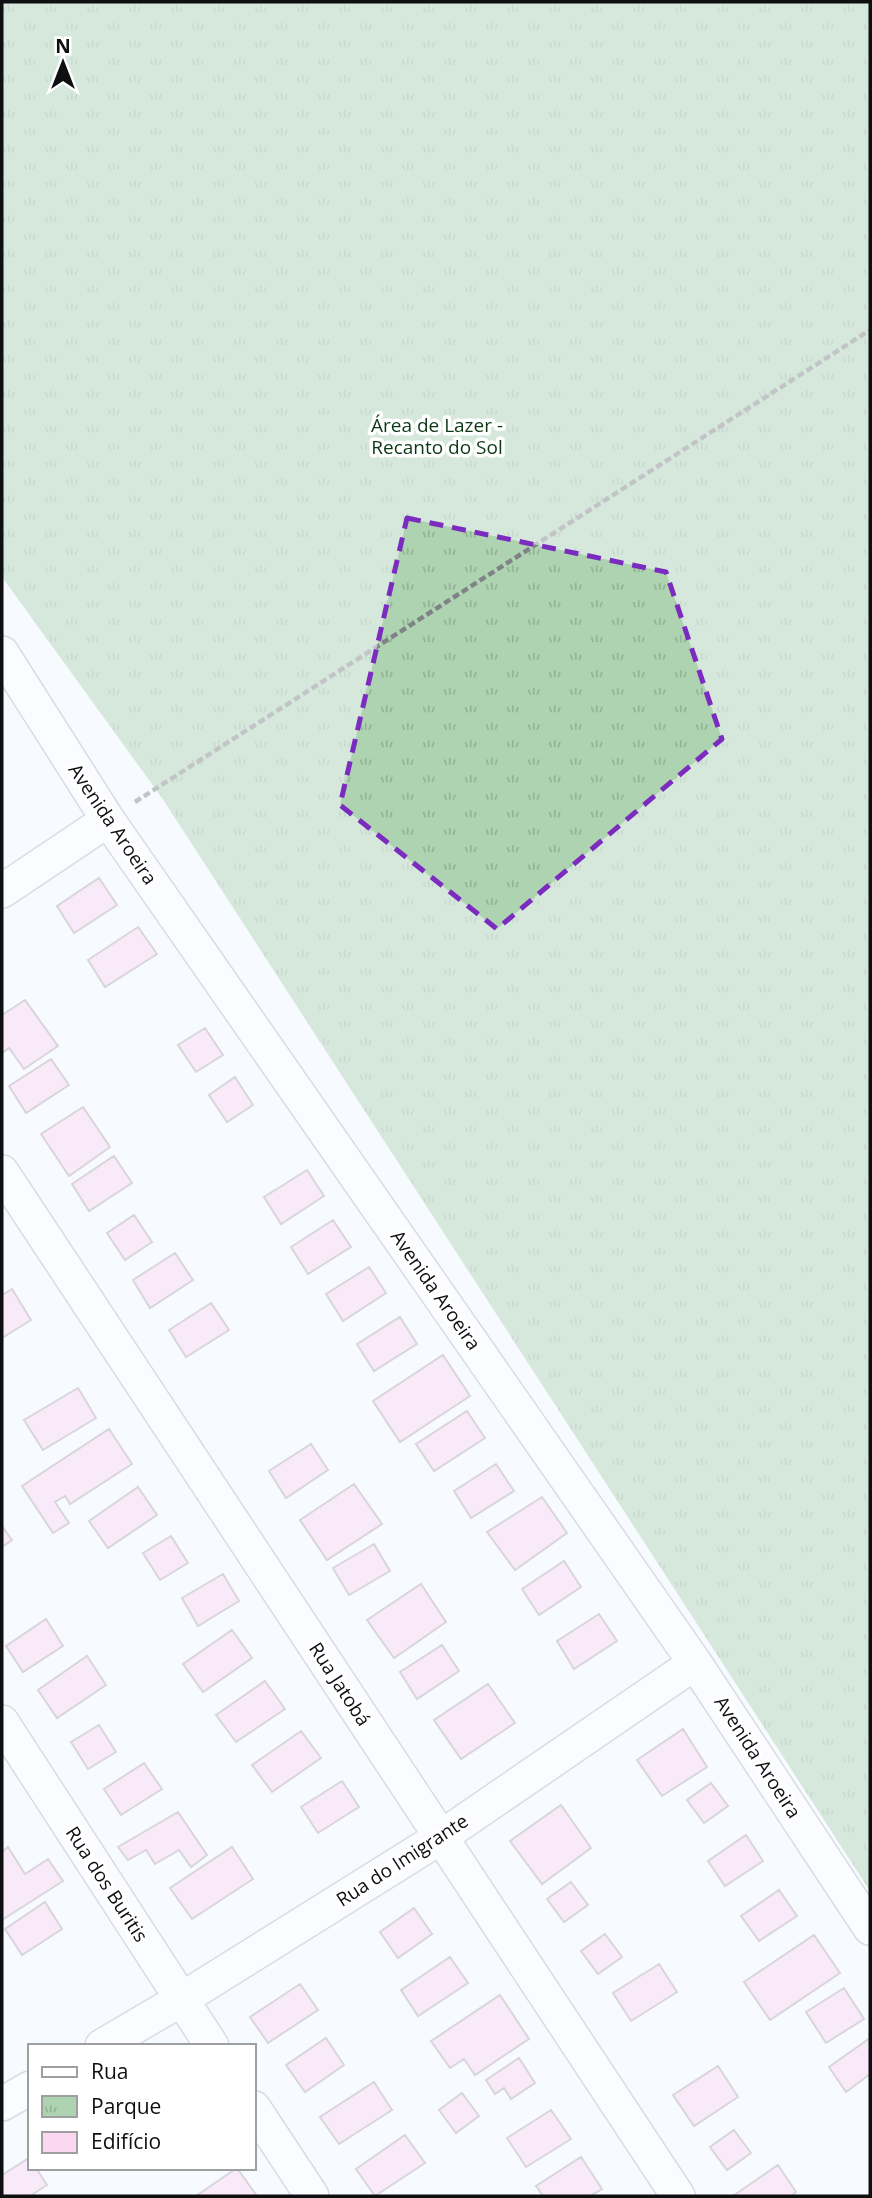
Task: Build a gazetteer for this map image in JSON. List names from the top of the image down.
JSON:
{
  "streets": {
    "street": [
      "Avenida Aroeira",
      "Rua Jatobá",
      "Rua do Imigrante",
      "Rua dos Buritis"
    ]
  },
  "crossings": [
    ["Avenida Aroeira", "Rua do Imigrante"],
    ["Rua Jatobá", "Rua do Imigrante"],
    ["Rua do Imigrante", "Rua dos Buritis"]
  ],
  "parks": ["Área de Lazer - Recanto do Sol"],
  "legend": ["Rua", "Parque", "Edifício"],
  "north": "top"
}
